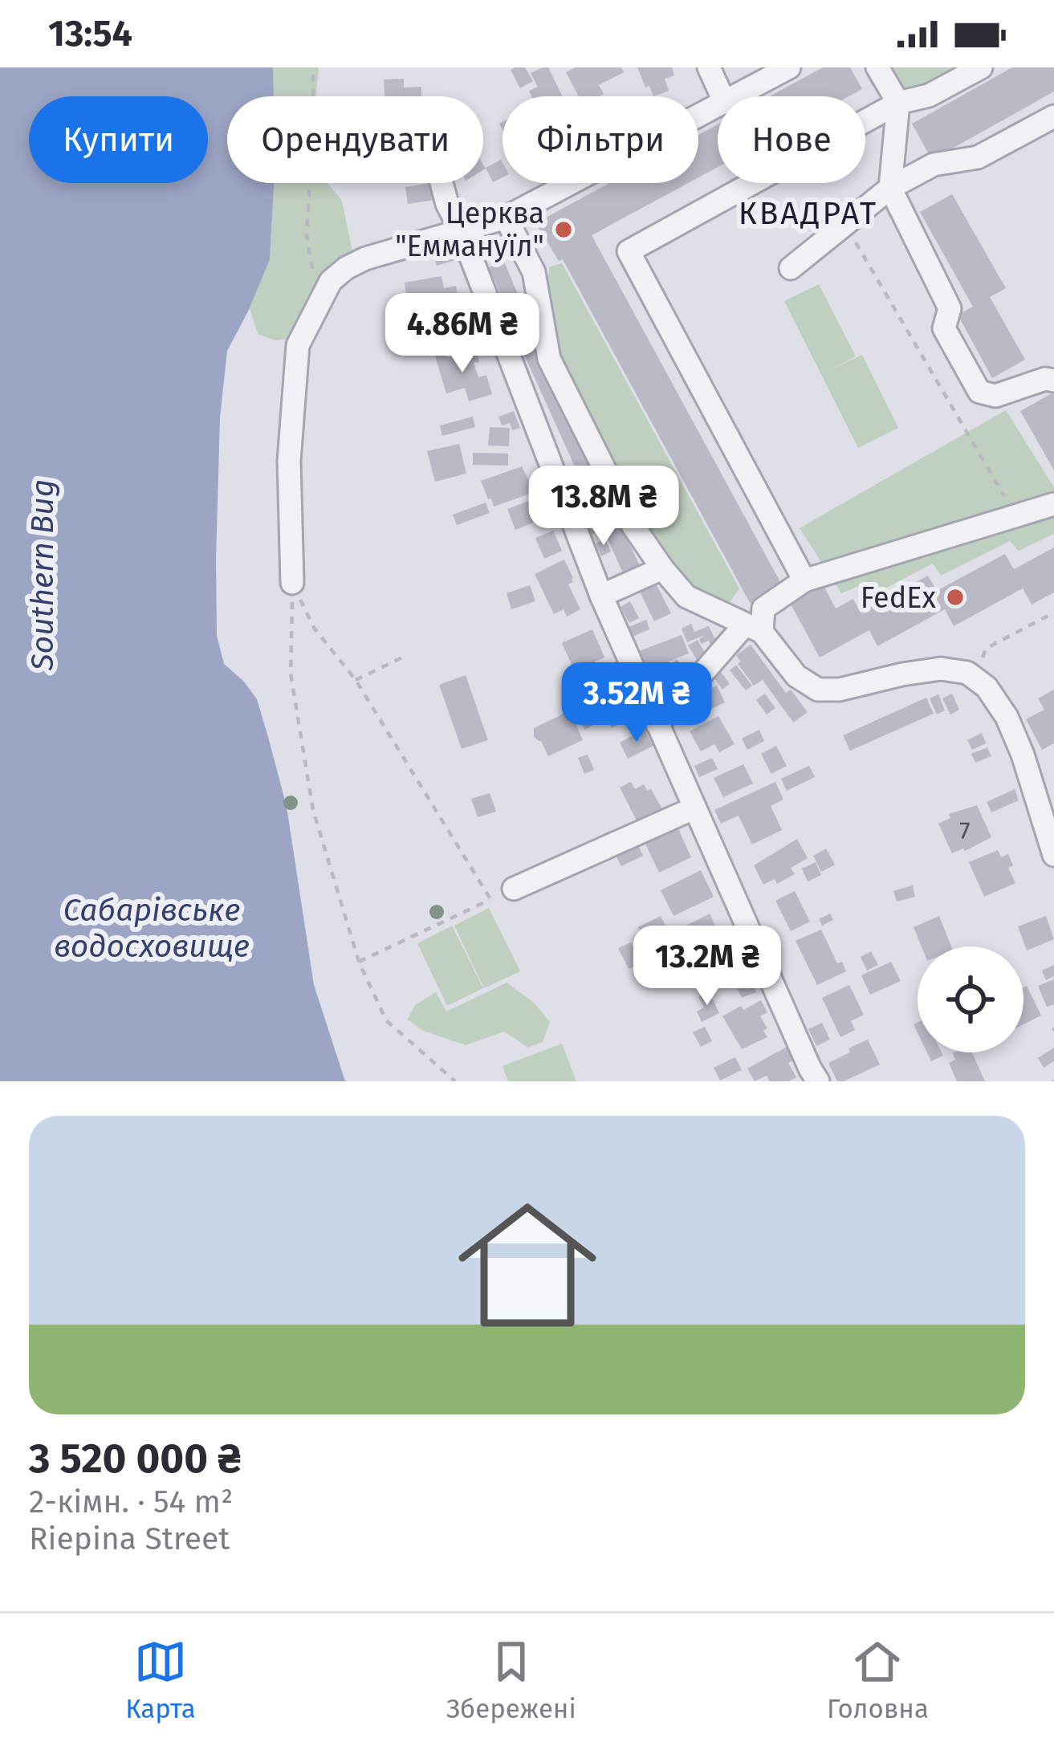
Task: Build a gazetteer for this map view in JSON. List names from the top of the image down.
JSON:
{
  "districts": ["КВАДРАТ"],
  "water": ["Southern Bug", "Сабарівське водосховище"],
  "places": ["Церква \"Еммануїл\"", "FedEx"],
  "house_numbers": ["7"],
  "page": {
    "status": "13:54",
    "chip": [
      "Купити",
      "Орендувати",
      "Фільтри",
      "Нове"
    ],
    "price": [
      "4.86M ₴",
      "13.8M ₴",
      "3.52M ₴",
      "13.2M ₴"
    ],
    "list": [
      {
        "name": "3 520 000 ₴",
        "note": "2-кімн. · 54 m² · Riepina Street"
      }
    ],
    "tabs": ["Карта", "Збережені", "Головна"]
  }
}
